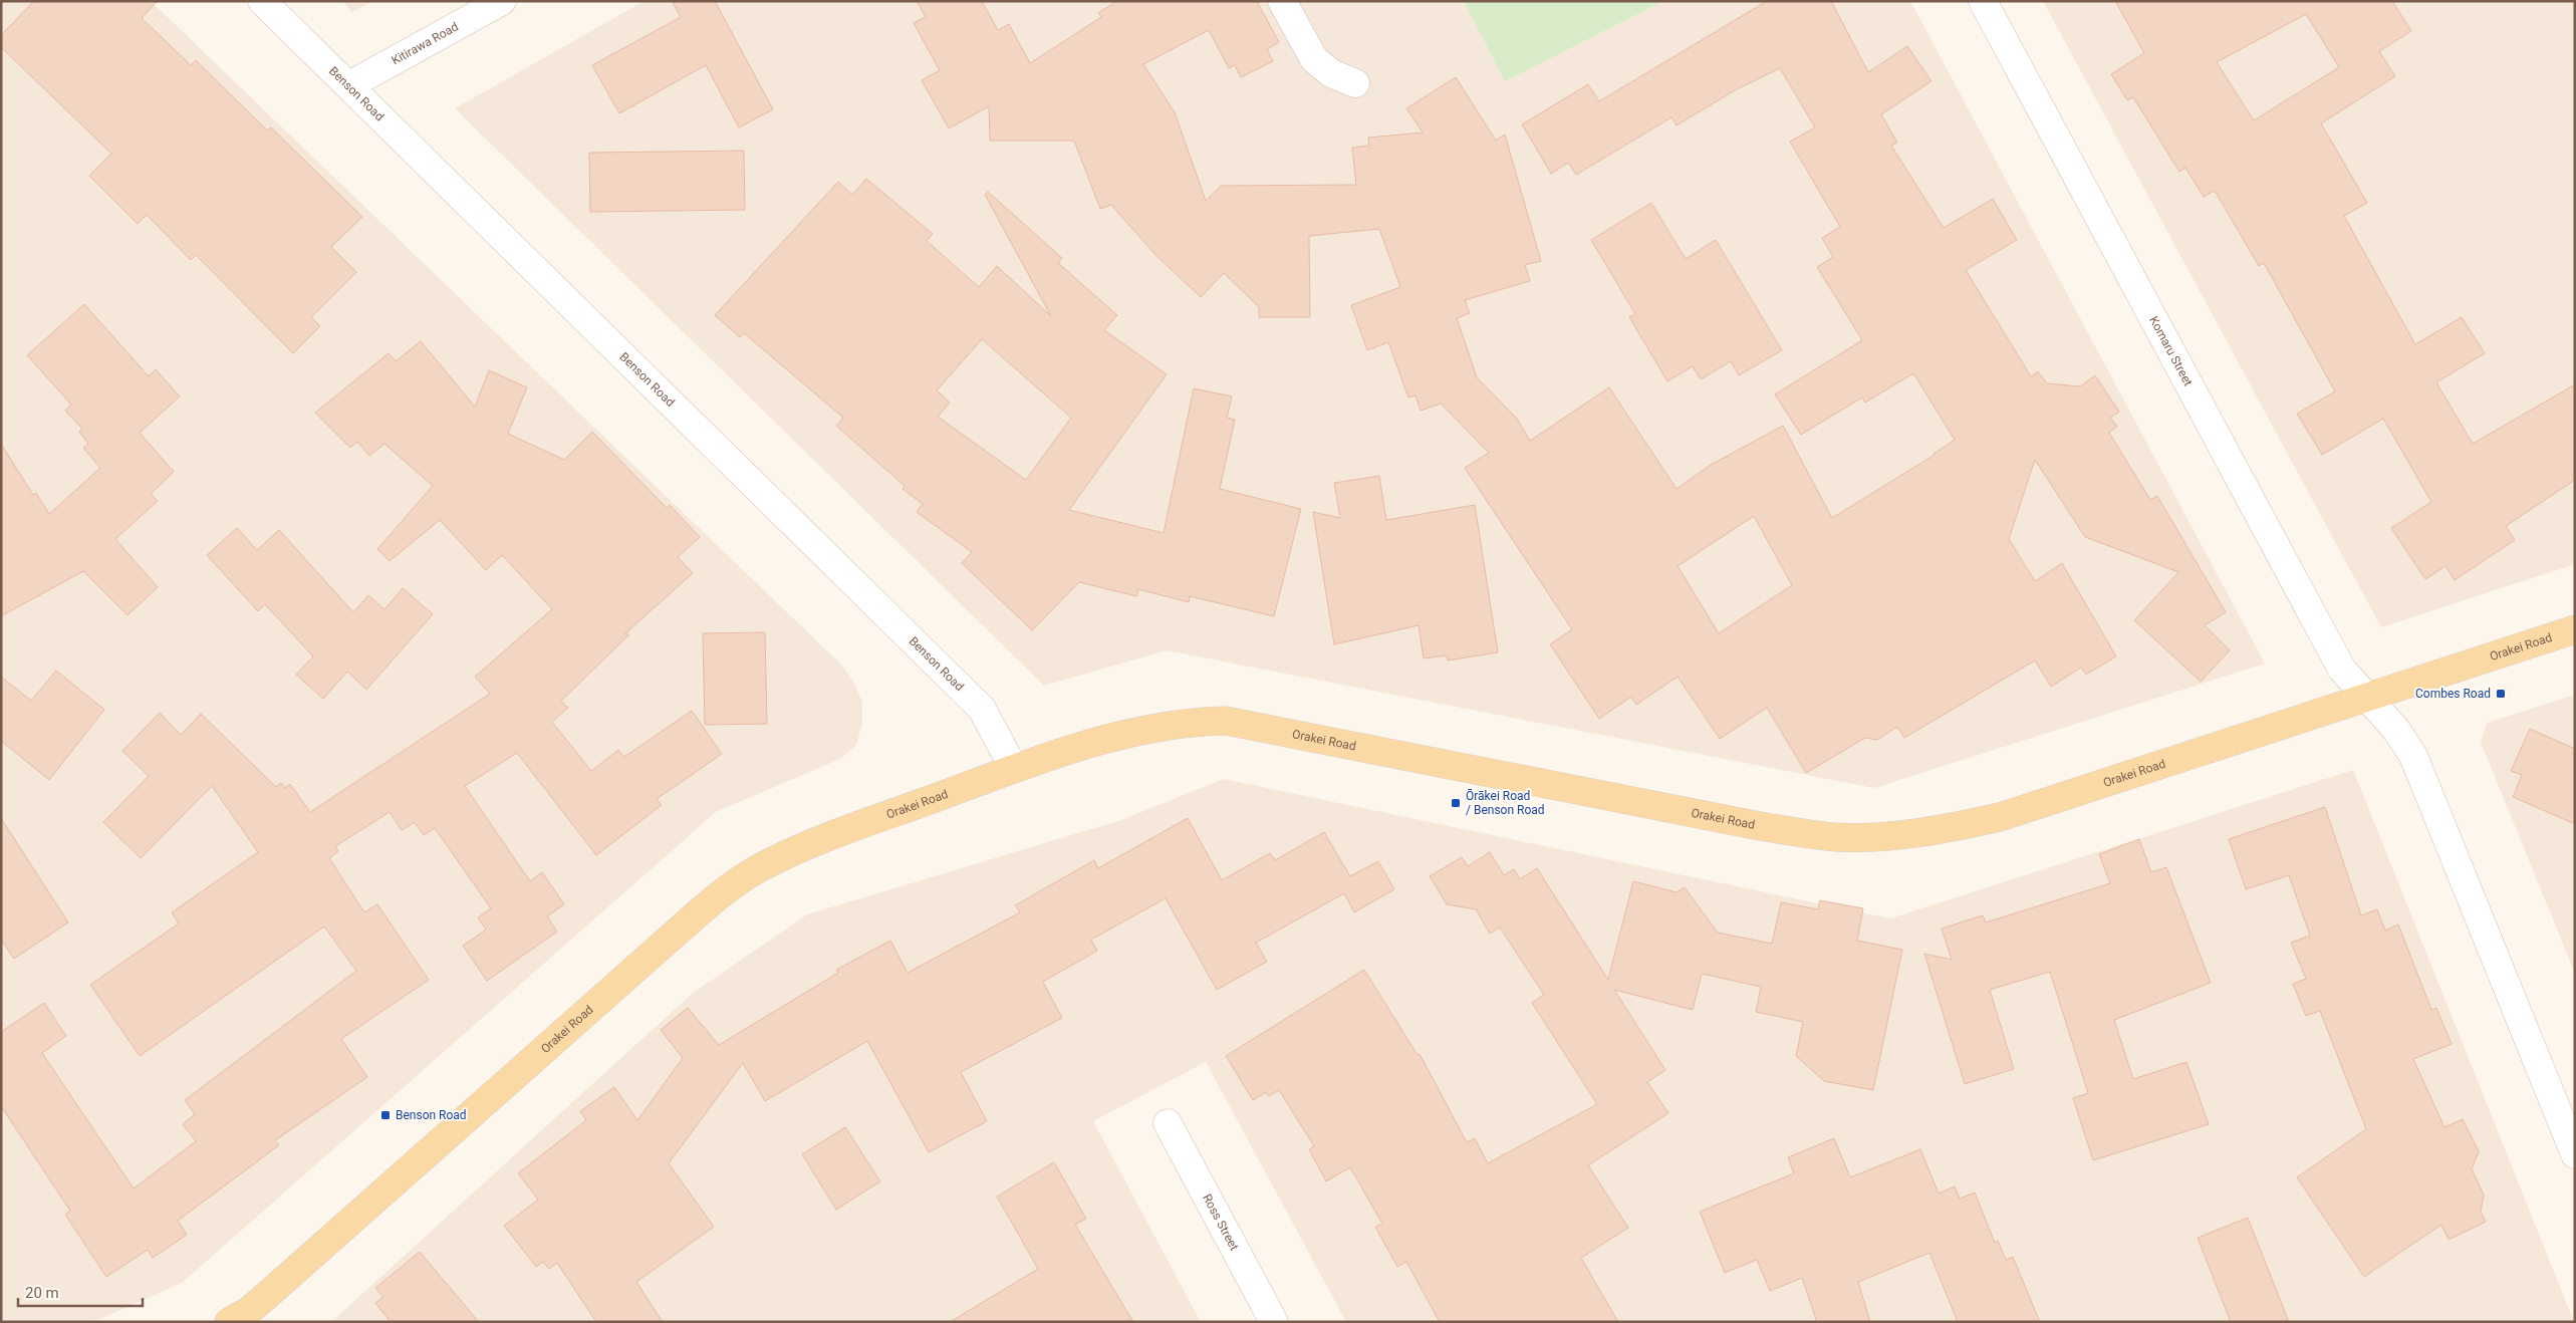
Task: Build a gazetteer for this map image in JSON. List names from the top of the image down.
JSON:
{
  "streets": {
    "main road": ["Orakei Road"],
    "street": [
      "Kitirawa Road",
      "Benson Road",
      "Komaru Street",
      "Ross Street"
    ]
  },
  "crossings": [
    ["Kitirawa Road", "Benson Road"],
    ["Benson Road", "Orakei Road"],
    ["Komaru Street", "Orakei Road"]
  ],
  "places": {
    "transit": ["Combes Road", "Ōrākei Road / Benson Road", "Benson Road"]
  },
  "scale_bar": "20 m"
}
